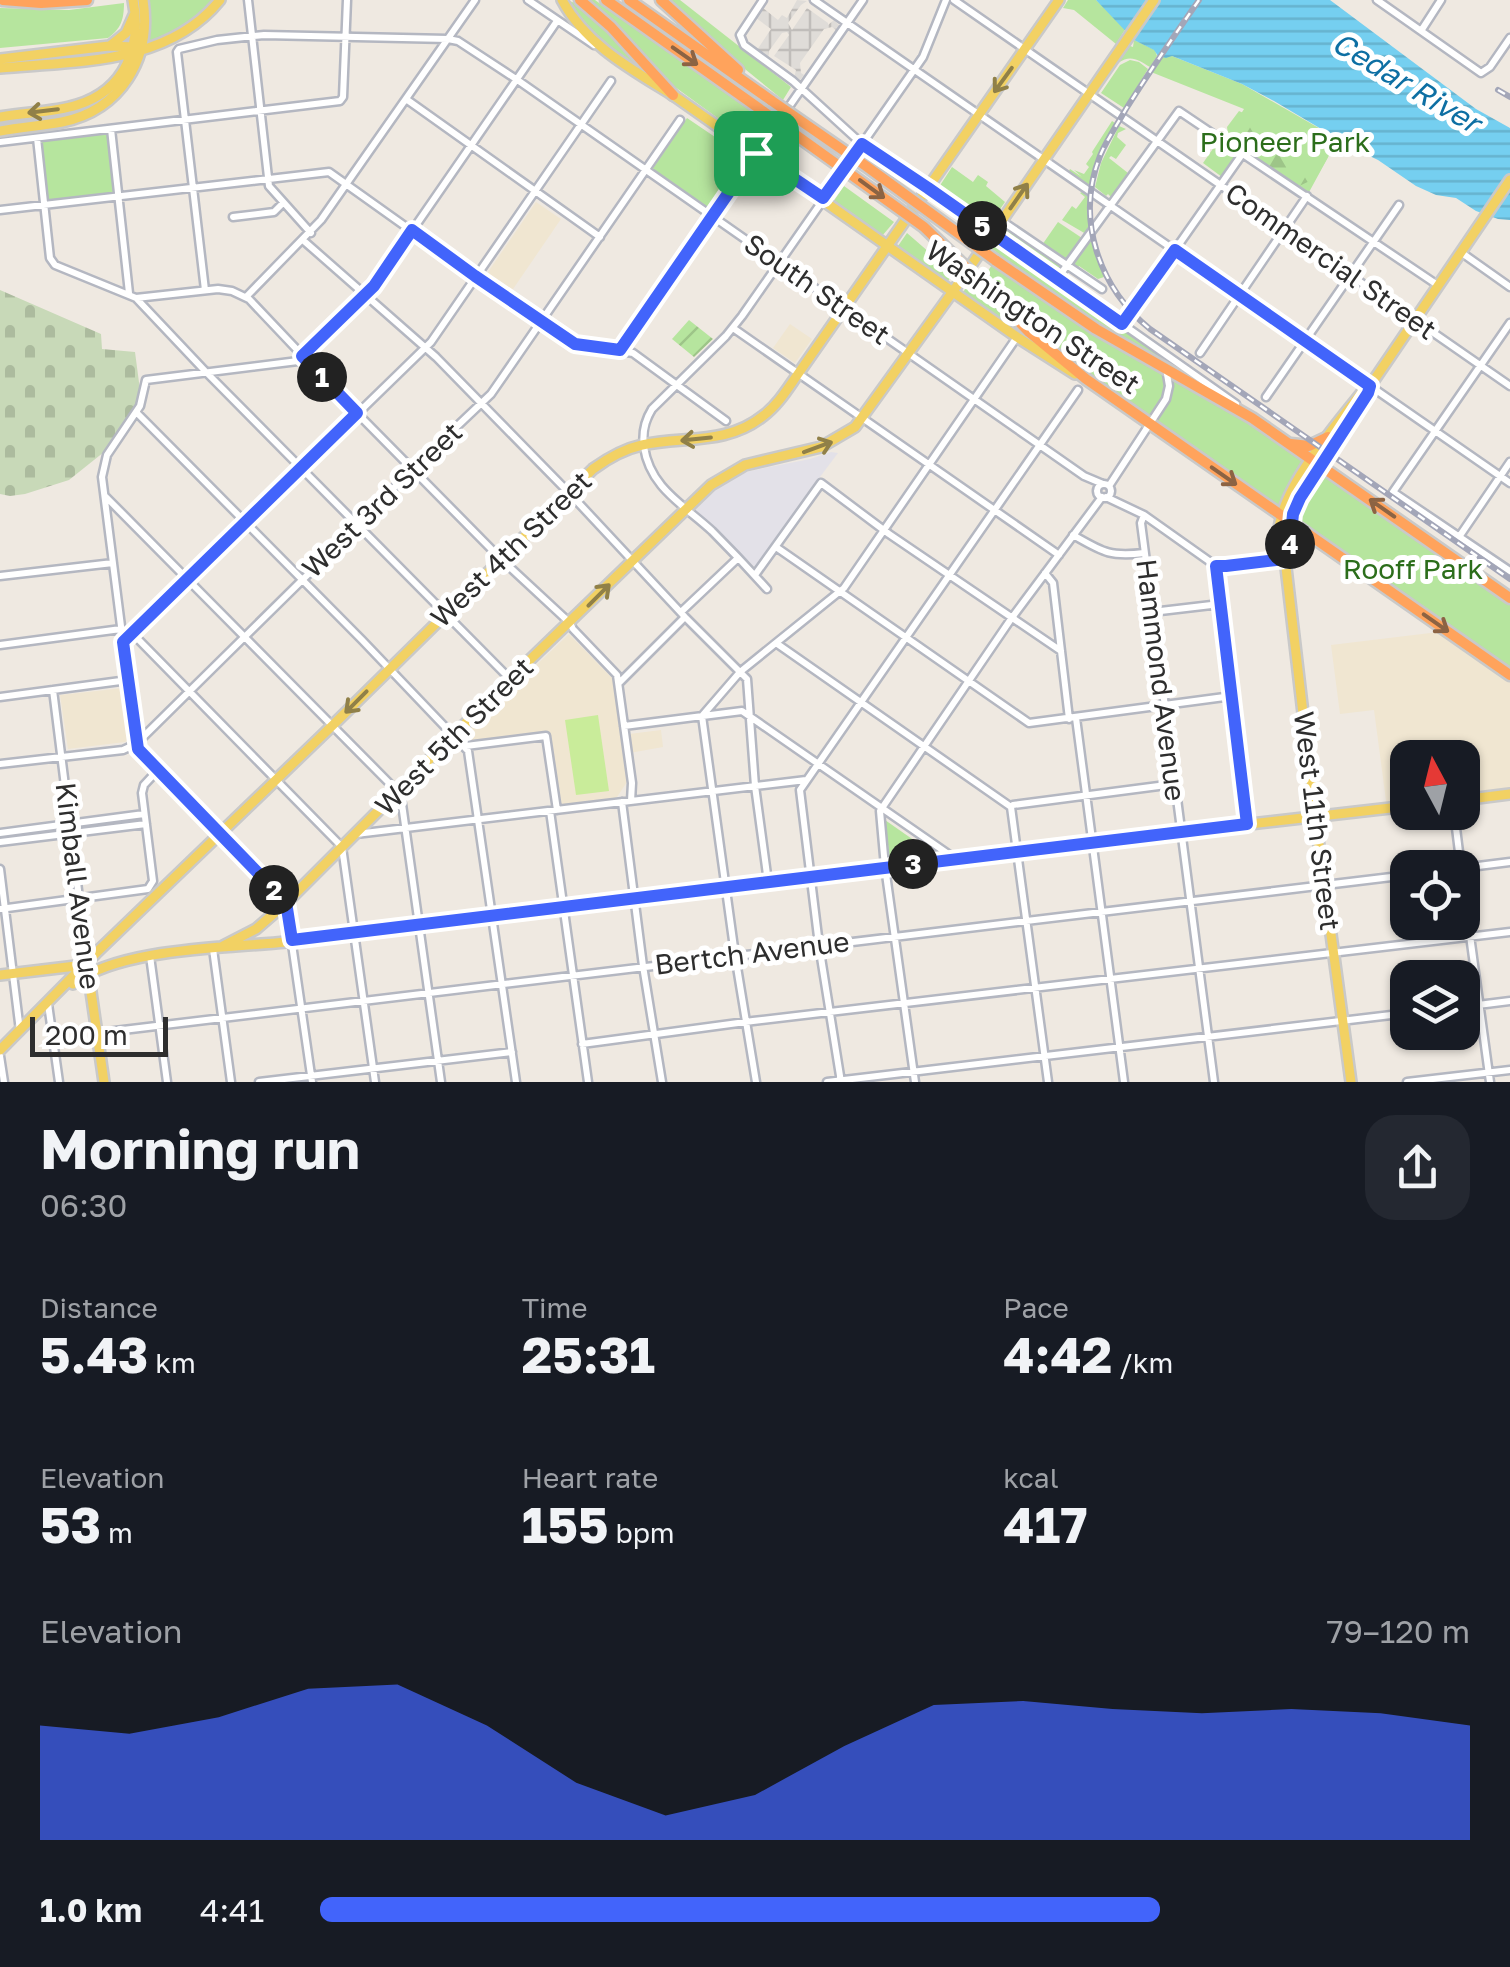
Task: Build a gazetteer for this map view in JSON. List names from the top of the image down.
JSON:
{
  "streets": {
    "highway": ["Washington Street"],
    "main road": [
      "West 4th Street",
      "West 5th Street",
      "West 11th Street",
      "Kimball Avenue"
    ],
    "street": [
      "Commercial Street",
      "South Street",
      "West 3rd Street",
      "Hammond Avenue",
      "Bertch Avenue"
    ]
  },
  "crossings": [
    ["Commercial Street", "West 5th Street"],
    ["Commercial Street", "West 11th Street"],
    ["South Street", "West 3rd Street"],
    ["South Street", "Hammond Avenue"],
    ["South Street", "West 5th Street"],
    ["Washington Street", "West 5th Street"],
    ["Washington Street", "West 11th Street"],
    ["West 4th Street", "Kimball Avenue"],
    ["Hammond Avenue", "Bertch Avenue"],
    ["West 11th Street", "Bertch Avenue"],
    ["Kimball Avenue", "Bertch Avenue"]
  ],
  "water": ["Cedar River"],
  "parks": ["Pioneer Park", "Rooff Park"],
  "scale_bar": "200 m",
  "north": "top",
  "page": {
    "pins": [
      "5",
      "1",
      "4",
      "3",
      "2"
    ],
    "scale": "200 m",
    "heading": ["Morning run", "06:30"],
    "stats": [
      ["Distance", "5.43 km"],
      ["Time", "25:31"],
      ["Pace", "4:42 /km"],
      ["Elevation", "53 m"],
      ["Heart rate", "155 bpm"],
      ["kcal", "417"]
    ],
    "chart": ["Elevation", "79–120 m"],
    "list": [
      {
        "name": "1.0 km",
        "note": "4:41"
      }
    ]
  }
}
